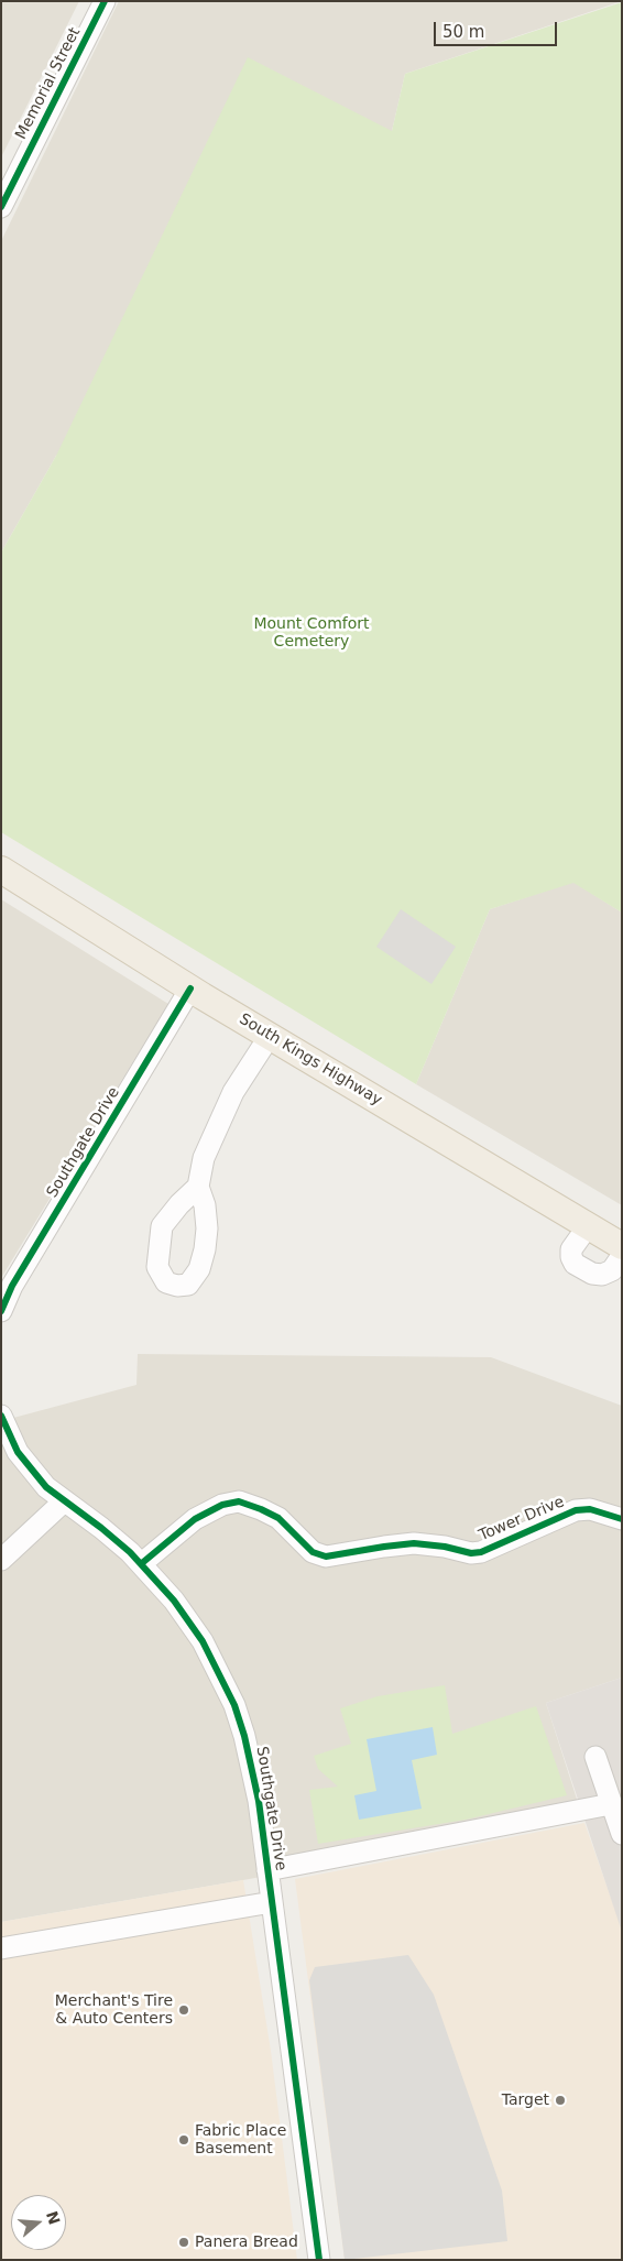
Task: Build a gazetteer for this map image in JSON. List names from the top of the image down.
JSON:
{
  "streets": {
    "main road": ["South Kings Highway"],
    "street": ["Memorial Street", "Southgate Drive", "Tower Drive"]
  },
  "crossings": [
    ["South Kings Highway", "Southgate Drive"],
    ["Southgate Drive", "Tower Drive"]
  ],
  "parks": ["Mount Comfort Cemetery"],
  "places": [
    "Merchant's Tire & Auto Centers",
    "Target",
    "Fabric Place Basement",
    "Panera Bread"
  ],
  "scale_bar": "50 m",
  "north": "right"
}
